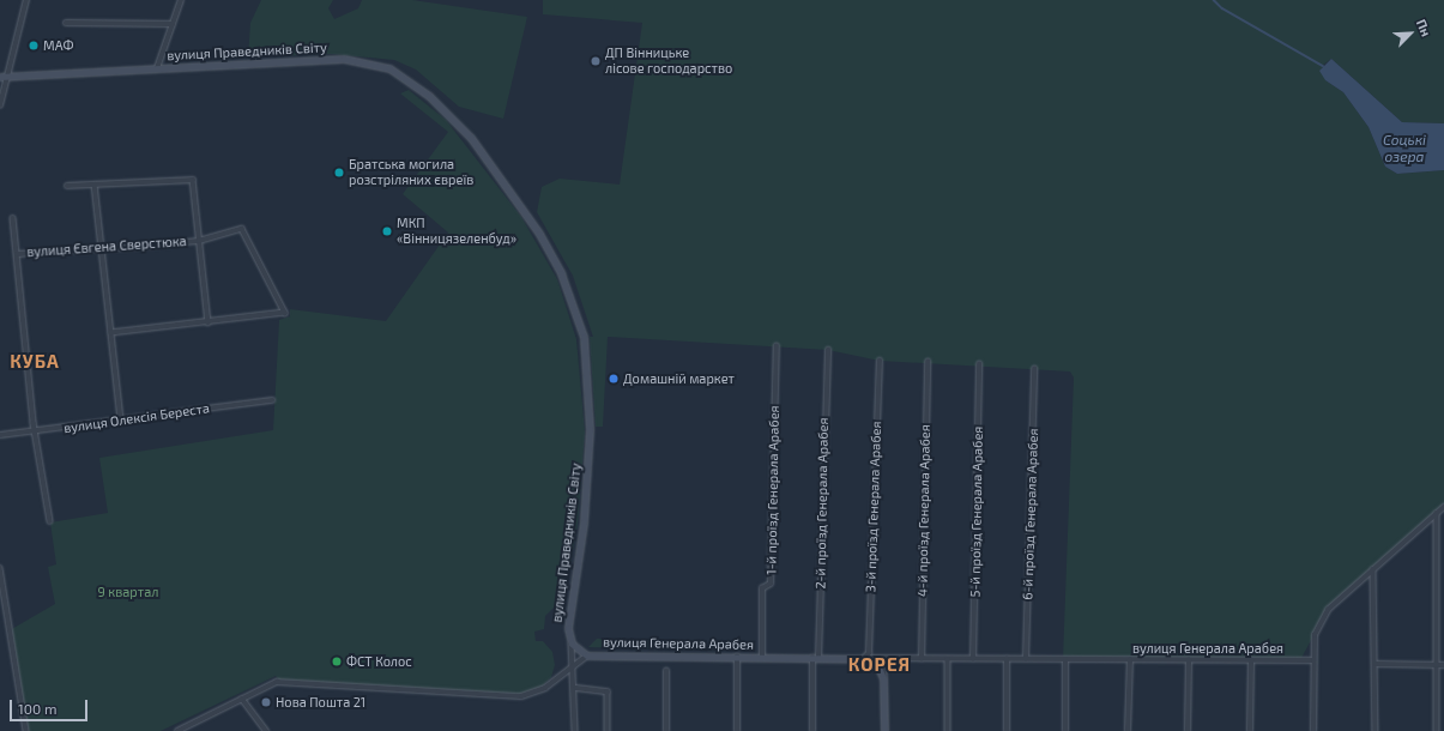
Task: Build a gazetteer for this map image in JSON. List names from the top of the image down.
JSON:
{
  "streets": {
    "main road": ["вулиця Праведників Світу", "вулиця Генерала Арабея"],
    "street": [
      "вулиця Євгена Сверстюка",
      "вулиця Олексія Береста",
      "1-й проїзд Генерала Арабея",
      "2-й проїзд Генерала Арабея",
      "3-й проїзд Генерала Арабея",
      "4-й проїзд Генерала Арабея",
      "5-й проїзд Генерала Арабея",
      "6-й проїзд Генерала Арабея"
    ]
  },
  "crossings": [
    ["1-й проїзд Генерала Арабея", "вулиця Генерала Арабея"],
    ["2-й проїзд Генерала Арабея", "вулиця Генерала Арабея"],
    ["3-й проїзд Генерала Арабея", "вулиця Генерала Арабея"],
    ["4-й проїзд Генерала Арабея", "вулиця Генерала Арабея"],
    ["5-й проїзд Генерала Арабея", "вулиця Генерала Арабея"],
    ["6-й проїзд Генерала Арабея", "вулиця Генерала Арабея"]
  ],
  "districts": ["КУБА", "КОРЕЯ"],
  "water": ["Соцькі озера"],
  "parks": ["9 квартал"],
  "places": [
    "МАФ",
    "ДП Вінницьке лісове господарство",
    "Братська могила розстріляних євреїв",
    "МКП «Вінницязеленбуд»",
    "Домашній маркет",
    "ФСТ Колос",
    "Нова Пошта 21"
  ],
  "scale_bar": "100 m",
  "north": "top right"
}
